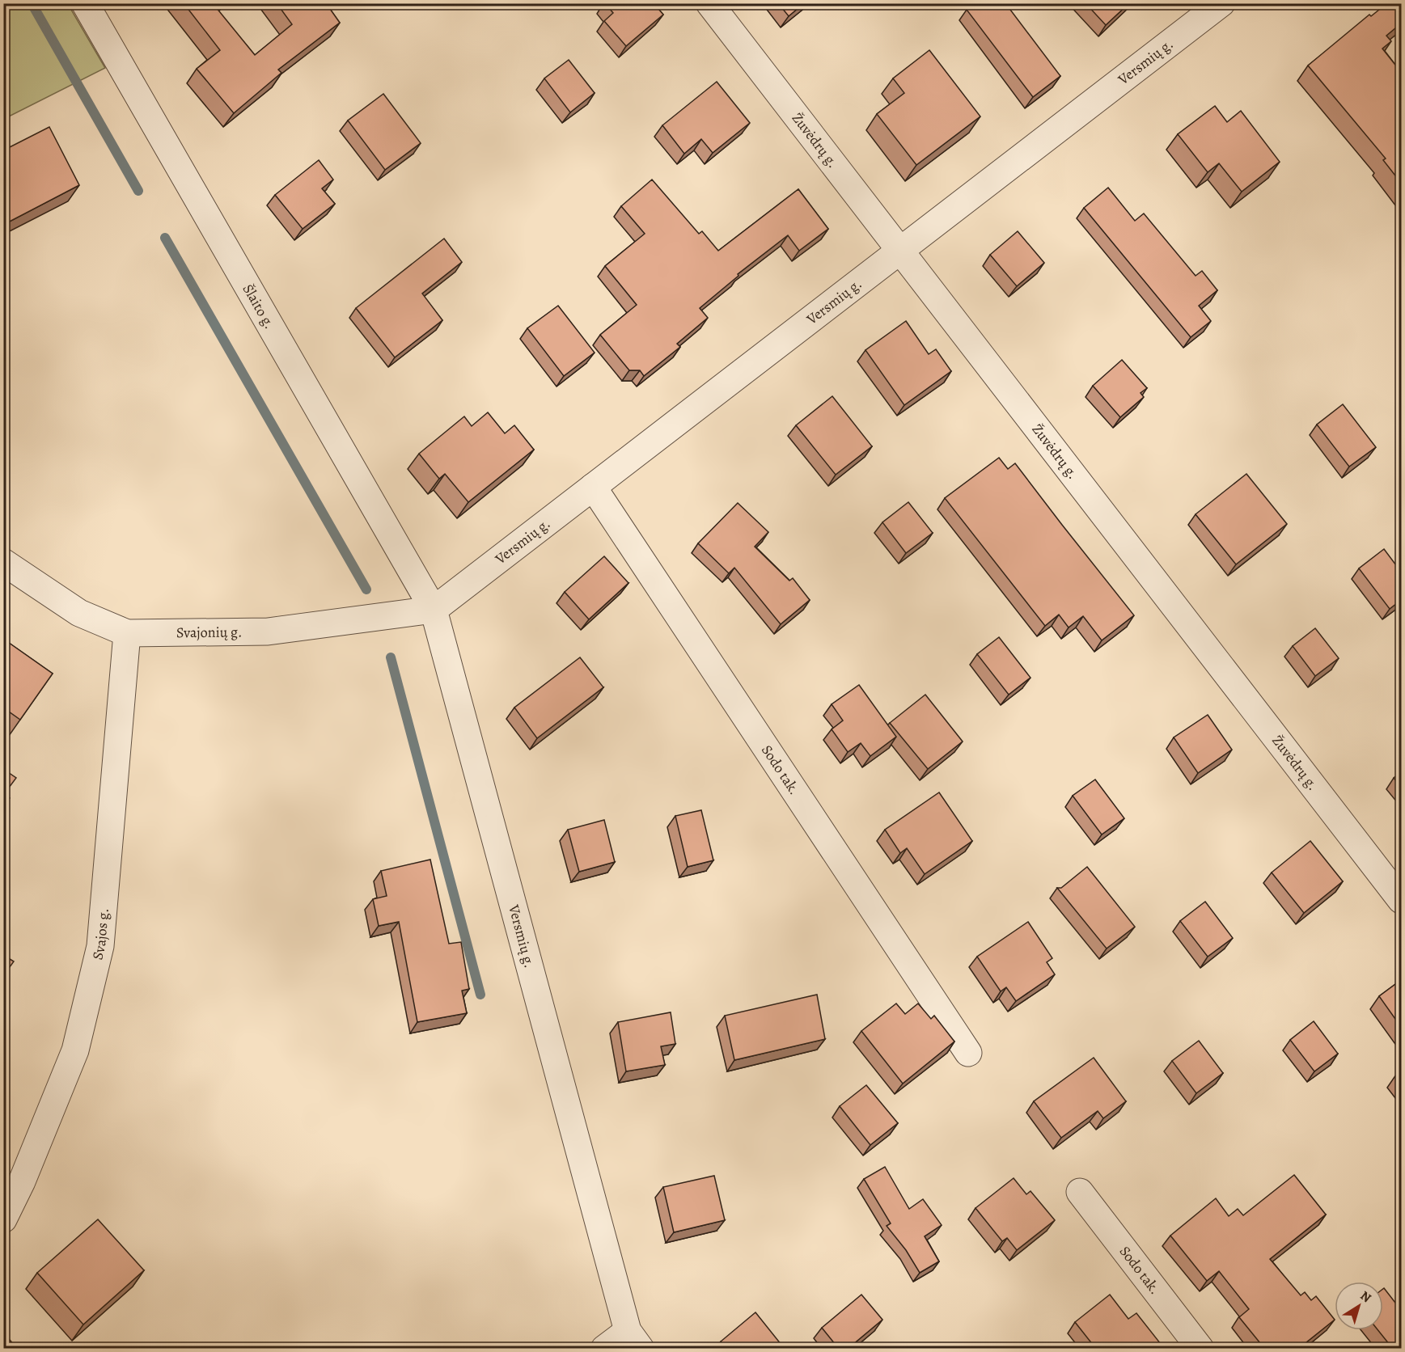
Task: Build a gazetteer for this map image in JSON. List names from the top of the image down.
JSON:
{
  "streets": {
    "street": [
      "Versmių g.",
      "Žuvėdrų g.",
      "Šlaito g.",
      "Svajonių g.",
      "Sodo tak.",
      "Svajos g."
    ]
  },
  "crossings": [
    ["Versmių g.", "Žuvėdrų g."],
    ["Versmių g.", "Šlaito g."],
    ["Versmių g.", "Svajonių g."],
    ["Versmių g.", "Sodo tak."],
    ["Šlaito g.", "Svajonių g."],
    ["Svajonių g.", "Svajos g."]
  ],
  "north": "top right"
}
